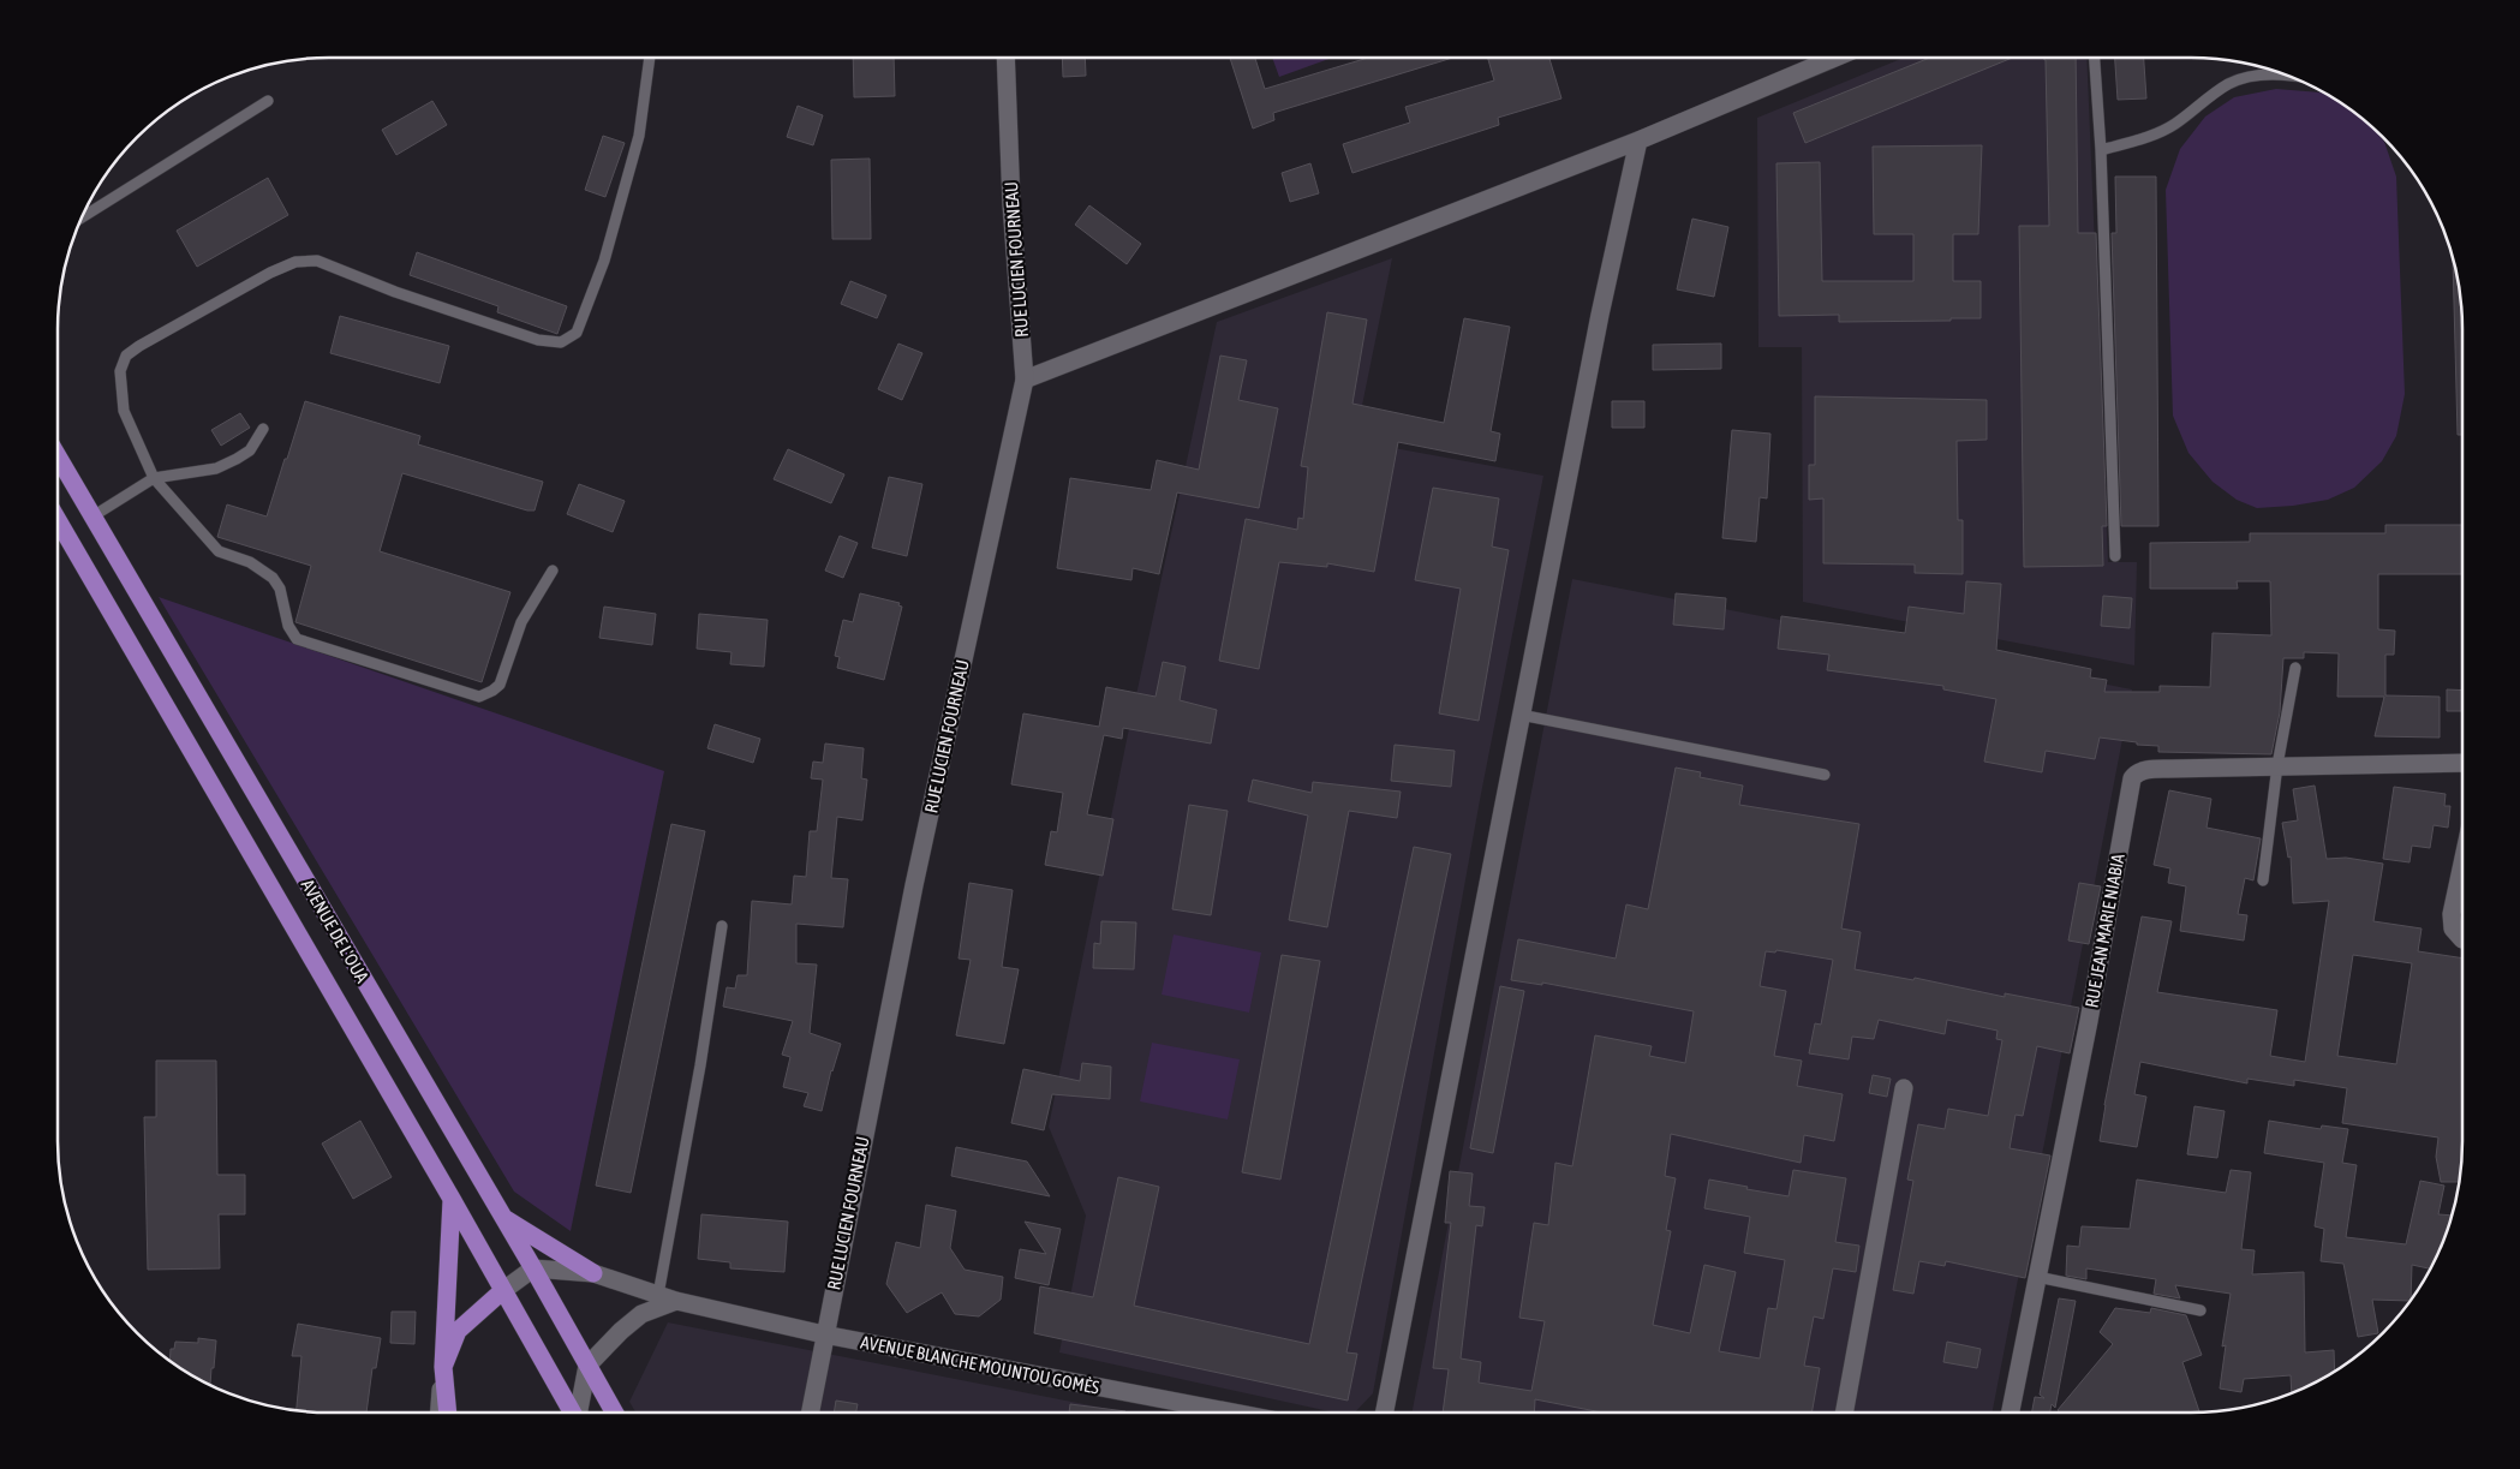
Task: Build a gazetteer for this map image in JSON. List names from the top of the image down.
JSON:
{
  "streets": {
    "main road": ["AVENUE DE L'OUA"],
    "street": ["RUE LUCIEN FOURNEAU", "RUE JEAN MARIE NIABIA", "AVENUE BLANCHE MOUNTOU GOMÈS"]
  },
  "crossings": [
    ["RUE LUCIEN FOURNEAU", "AVENUE BLANCHE MOUNTOU GOMÈS"],
    ["AVENUE DE L'OUA", "AVENUE BLANCHE MOUNTOU GOMÈS"]
  ]
}
